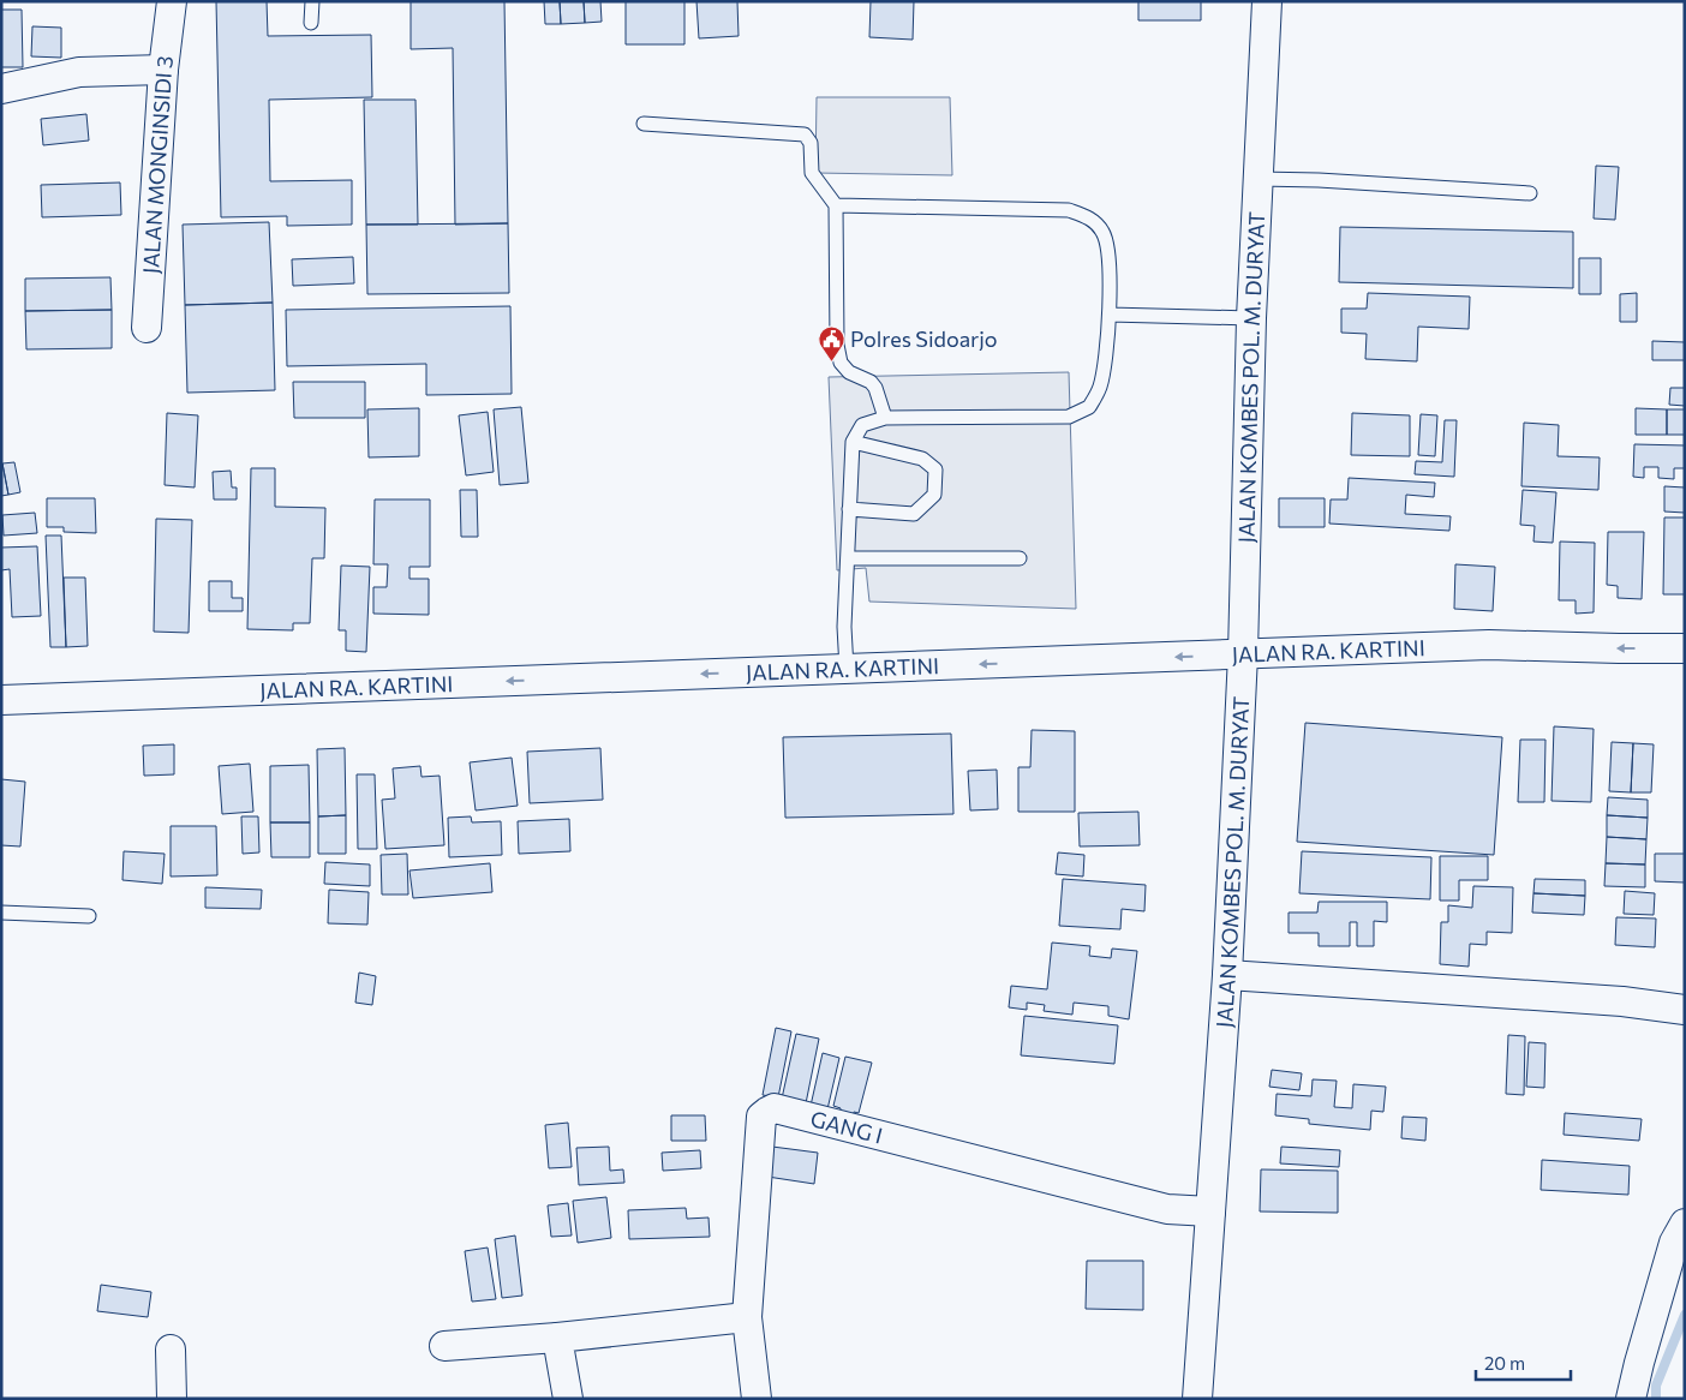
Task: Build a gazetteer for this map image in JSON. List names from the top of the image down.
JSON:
{
  "streets": {
    "street": [
      "JALAN MONGINSIDI 3",
      "JALAN KOMBES POL. M. DURYAT",
      "JALAN RA. KARTINI",
      "GANG I"
    ]
  },
  "crossings": [
    ["JALAN KOMBES POL. M. DURYAT", "JALAN RA. KARTINI"],
    ["JALAN KOMBES POL. M. DURYAT", "GANG I"]
  ],
  "one_way": ["JALAN RA. KARTINI"],
  "places": {
    "public building": ["Polres Sidoarjo"]
  },
  "scale_bar": "20 m"
}
